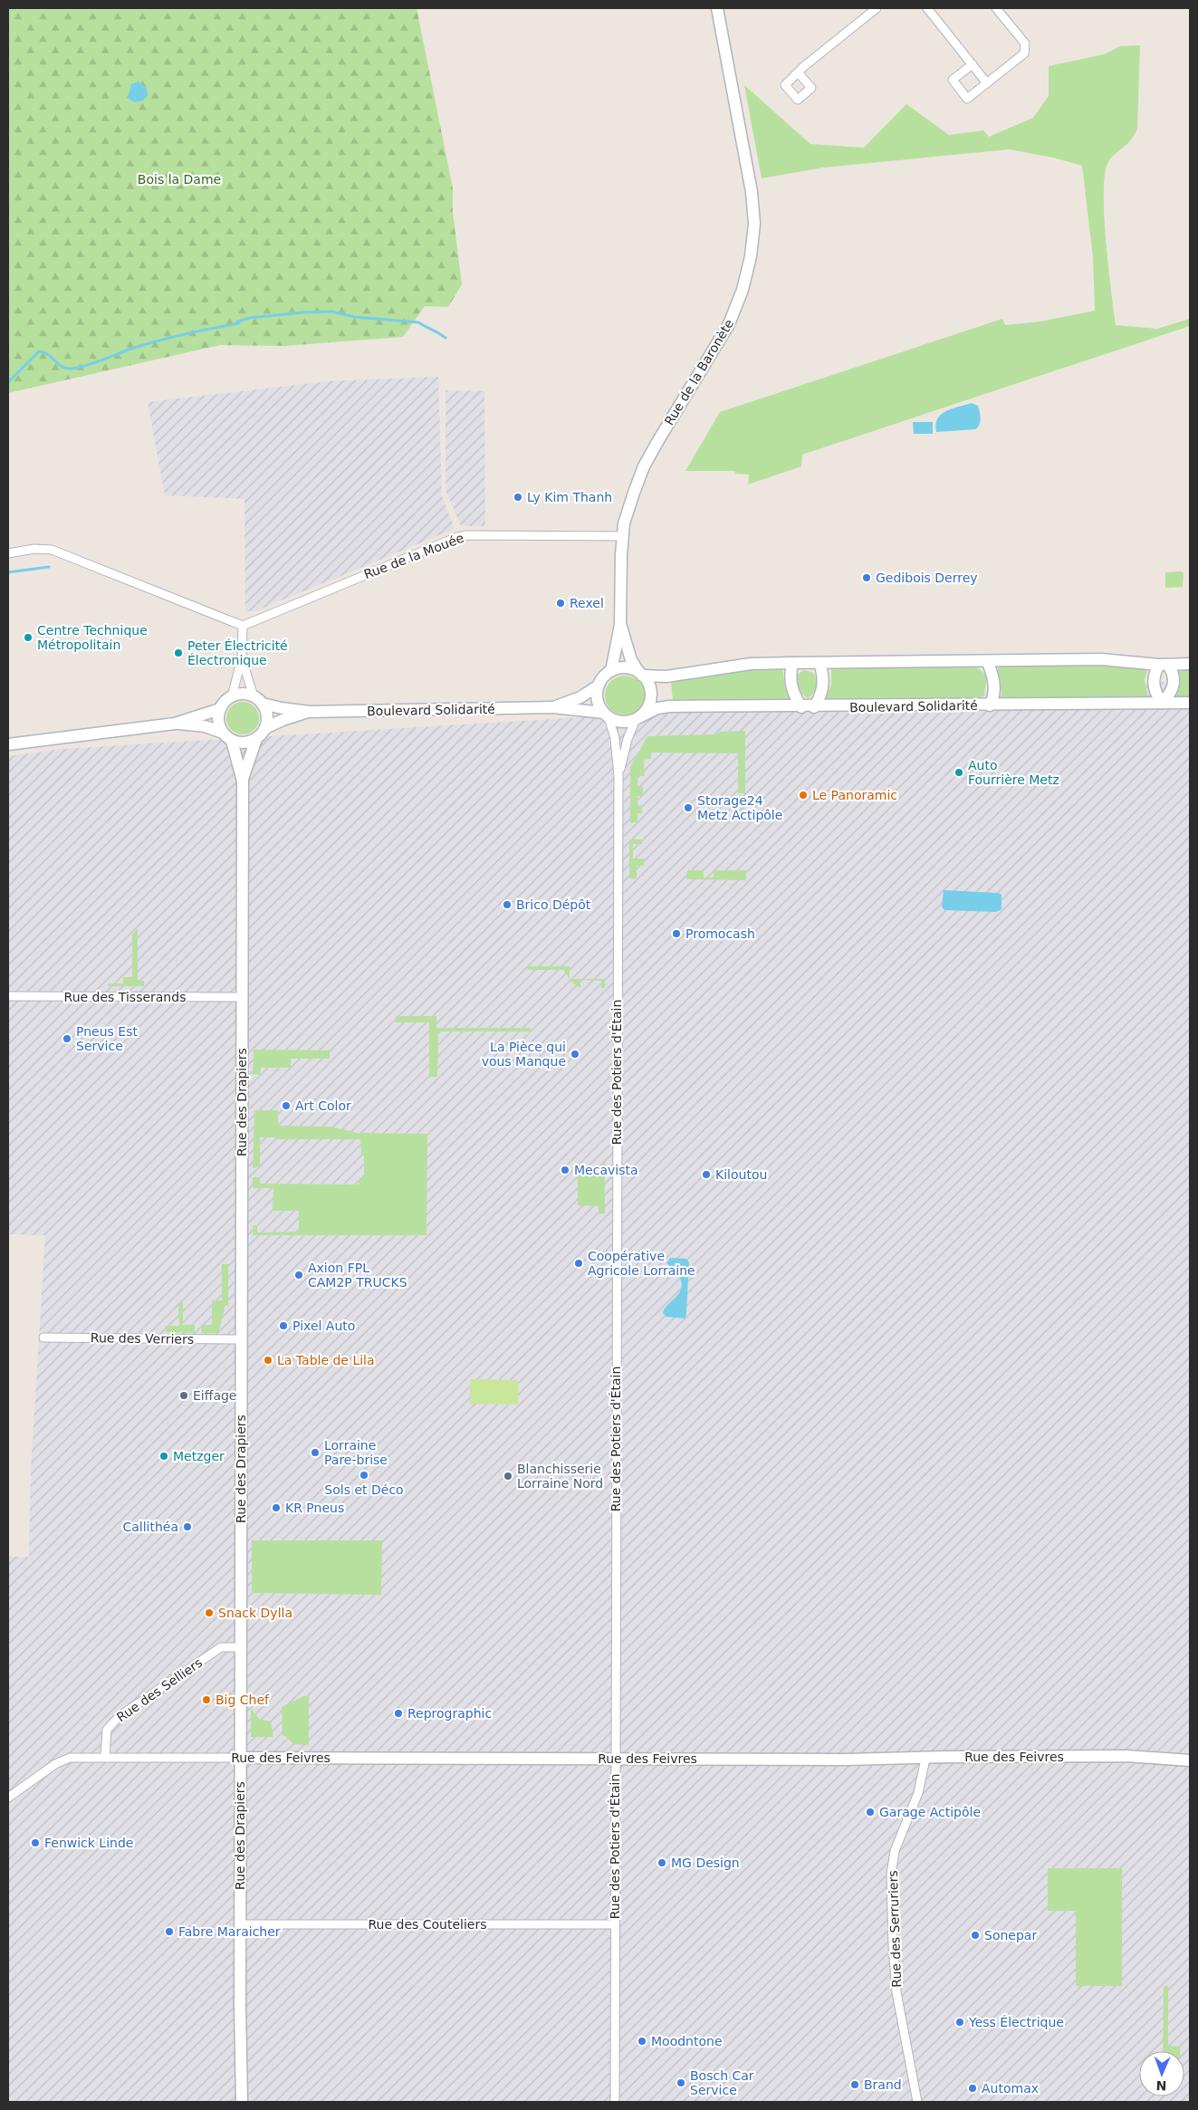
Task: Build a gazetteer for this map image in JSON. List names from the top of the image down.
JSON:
{
  "streets": {
    "street": [
      "Rue de la Baronète",
      "Rue de la Mouée",
      "Boulevard Solidarité",
      "Rue des Tisserands",
      "Rue des Potiers d'Étain",
      "Rue des Drapiers",
      "Rue des Verriers",
      "Rue des Selliers",
      "Rue des Feivres",
      "Rue des Couteliers",
      "Rue des Serruriers"
    ]
  },
  "crossings": [
    ["Rue de la Baronète", "Rue de la Mouée"],
    ["Rue de la Baronète", "Boulevard Solidarité"],
    ["Rue de la Baronète", "Rue des Potiers d'Étain"],
    ["Boulevard Solidarité", "Rue des Potiers d'Étain"],
    ["Boulevard Solidarité", "Rue des Drapiers"],
    ["Rue des Tisserands", "Rue des Drapiers"],
    ["Rue des Potiers d'Étain", "Rue des Feivres"],
    ["Rue des Potiers d'Étain", "Rue des Couteliers"],
    ["Rue des Drapiers", "Rue des Verriers"],
    ["Rue des Drapiers", "Rue des Selliers"],
    ["Rue des Drapiers", "Rue des Feivres"],
    ["Rue des Drapiers", "Rue des Couteliers"],
    ["Rue des Selliers", "Rue des Feivres"],
    ["Rue des Feivres", "Rue des Serruriers"]
  ],
  "parks": ["Bois la Dame"],
  "places": [
    "Ly Kim Thanh",
    "Gedibois Derrey",
    "Rexel",
    "Centre Technique Métropolitain",
    "Peter Électricité Électronique",
    "Auto Fourrière Metz",
    "Le Panoramic",
    "Storage24 Metz Actipôle",
    "Brico Dépôt",
    "Promocash",
    "Pneus Est Service",
    "La Pièce qui vous Manque",
    "Art Color",
    "Mecavista",
    "Kiloutou",
    "Coopérative Agricole Lorraine",
    "Axion FPL CAM2P TRUCKS",
    "Pixel Auto",
    "La Table de Lila",
    "Eiffage",
    "Lorraine Pare-brise",
    "Metzger",
    "Sols et Déco",
    "Blanchisserie Lorraine Nord",
    "KR Pneus",
    "Callithéa",
    "Snack Dylla",
    "Big Chef",
    "Reprographic",
    "Garage Actipôle",
    "Fenwick Linde",
    "MG Design",
    "Fabre Maraicher",
    "Sonepar",
    "Yess Électrique",
    "Moodntone",
    "Bosch Car Service",
    "Brand",
    "Automax"
  ],
  "north": "bottom"
}
